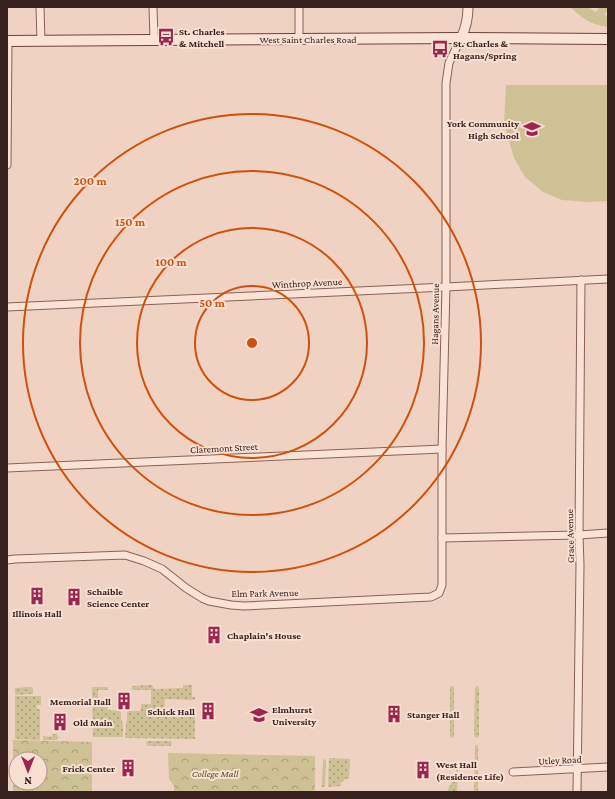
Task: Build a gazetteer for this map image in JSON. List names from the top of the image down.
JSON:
{
  "streets": {
    "main road": ["West Saint Charles Road"],
    "street": [
      "Winthrop Avenue",
      "Hagans Avenue",
      "Claremont Street",
      "Grace Avenue",
      "Elm Park Avenue",
      "Utley Road"
    ]
  },
  "crossings": [
    ["West Saint Charles Road", "Hagans Avenue"],
    ["Winthrop Avenue", "Hagans Avenue"],
    ["Winthrop Avenue", "Grace Avenue"],
    ["Hagans Avenue", "Claremont Street"],
    ["Hagans Avenue", "Elm Park Avenue"],
    ["Grace Avenue", "Utley Road"]
  ],
  "parks": ["College Mall"],
  "places": {
    "bus stop": ["St. Charles & Mitchell", "St. Charles & Hagans/Spring"],
    "school or university": ["York Community High School", "Elmhurst University"],
    "building": [
      "Illinois Hall",
      "Schaible Science Center",
      "Chaplain's House",
      "Memorial Hall",
      "Schick Hall",
      "Stanger Hall",
      "Old Main",
      "Frick Center",
      "West Hall (Residence Life)"
    ]
  },
  "north": "bottom",
  "rings": [
    "200 m",
    "150 m",
    "100 m",
    "50 m"
  ]
}
